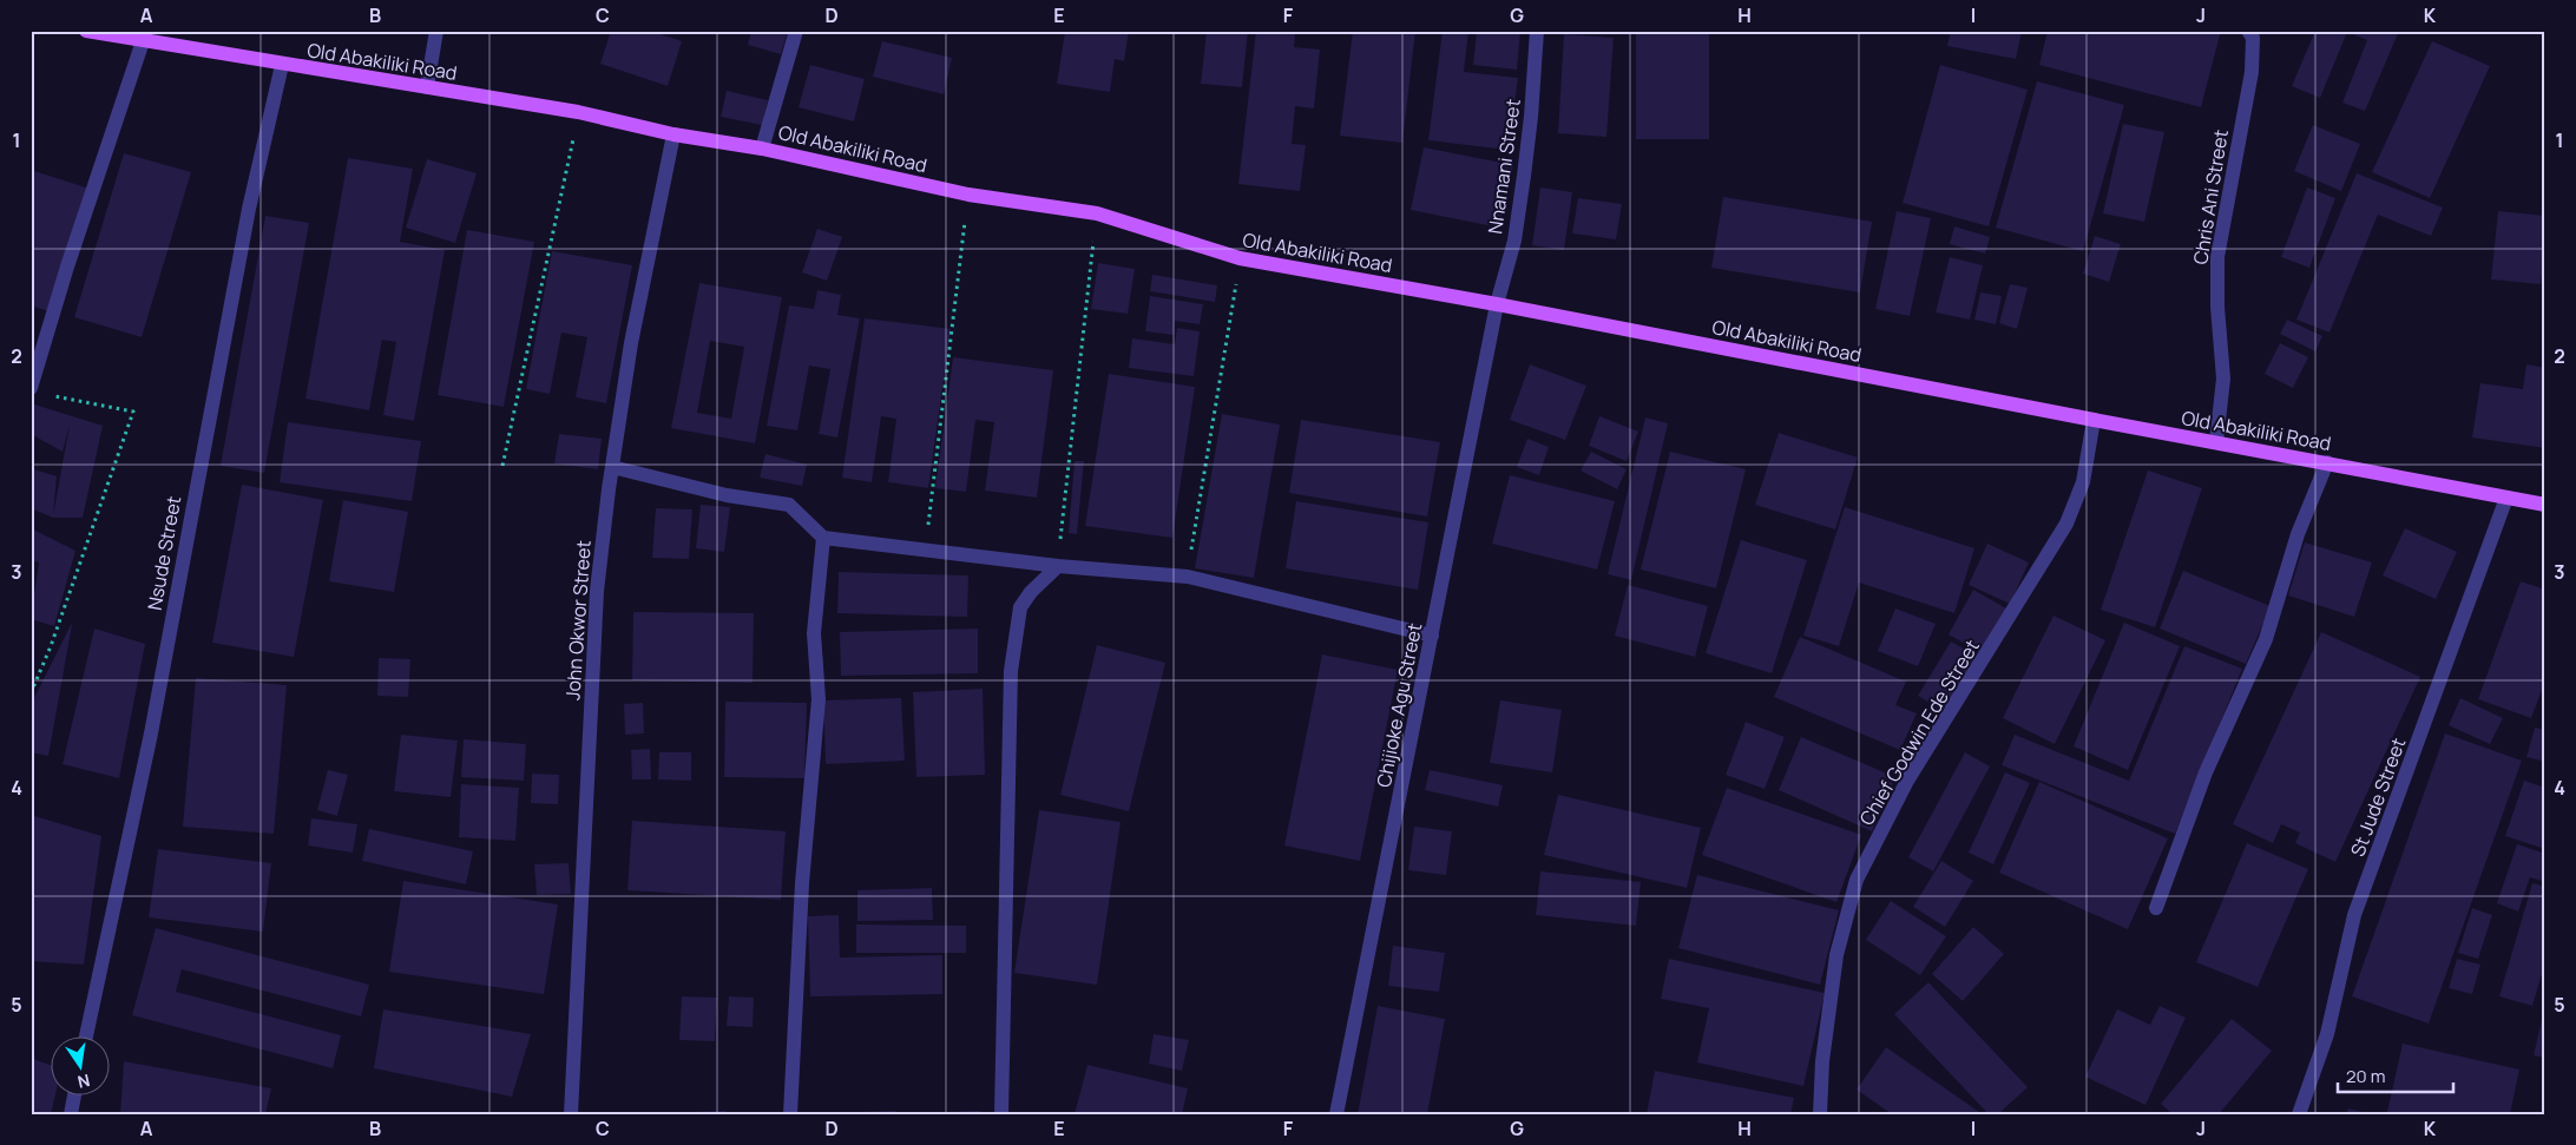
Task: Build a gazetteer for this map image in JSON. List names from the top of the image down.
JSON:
{
  "streets": {
    "main road": ["Old Abakiliki Road"],
    "street": [
      "Nnamani Street",
      "Chris Ani Street",
      "Nsude Street",
      "John Okwor Street",
      "Chijioke Agu Street",
      "Chief Godwin Ede Street",
      "St Jude Street"
    ]
  },
  "crossings": [
    ["Old Abakiliki Road", "Nnamani Street"],
    ["Old Abakiliki Road", "Chris Ani Street"],
    ["Old Abakiliki Road", "Nsude Street"],
    ["Old Abakiliki Road", "John Okwor Street"],
    ["Old Abakiliki Road", "Chijioke Agu Street"],
    ["Old Abakiliki Road", "Chief Godwin Ede Street"],
    ["Old Abakiliki Road", "St Jude Street"],
    ["Nnamani Street", "Chijioke Agu Street"]
  ],
  "scale_bar": "20 m",
  "north": "bottom",
  "grid": {
    "columns": [
      "A",
      "B",
      "C",
      "D",
      "E",
      "F",
      "G",
      "H",
      "I",
      "J",
      "K"
    ],
    "rows": [
      "1",
      "2",
      "3",
      "4",
      "5"
    ]
  }
}
